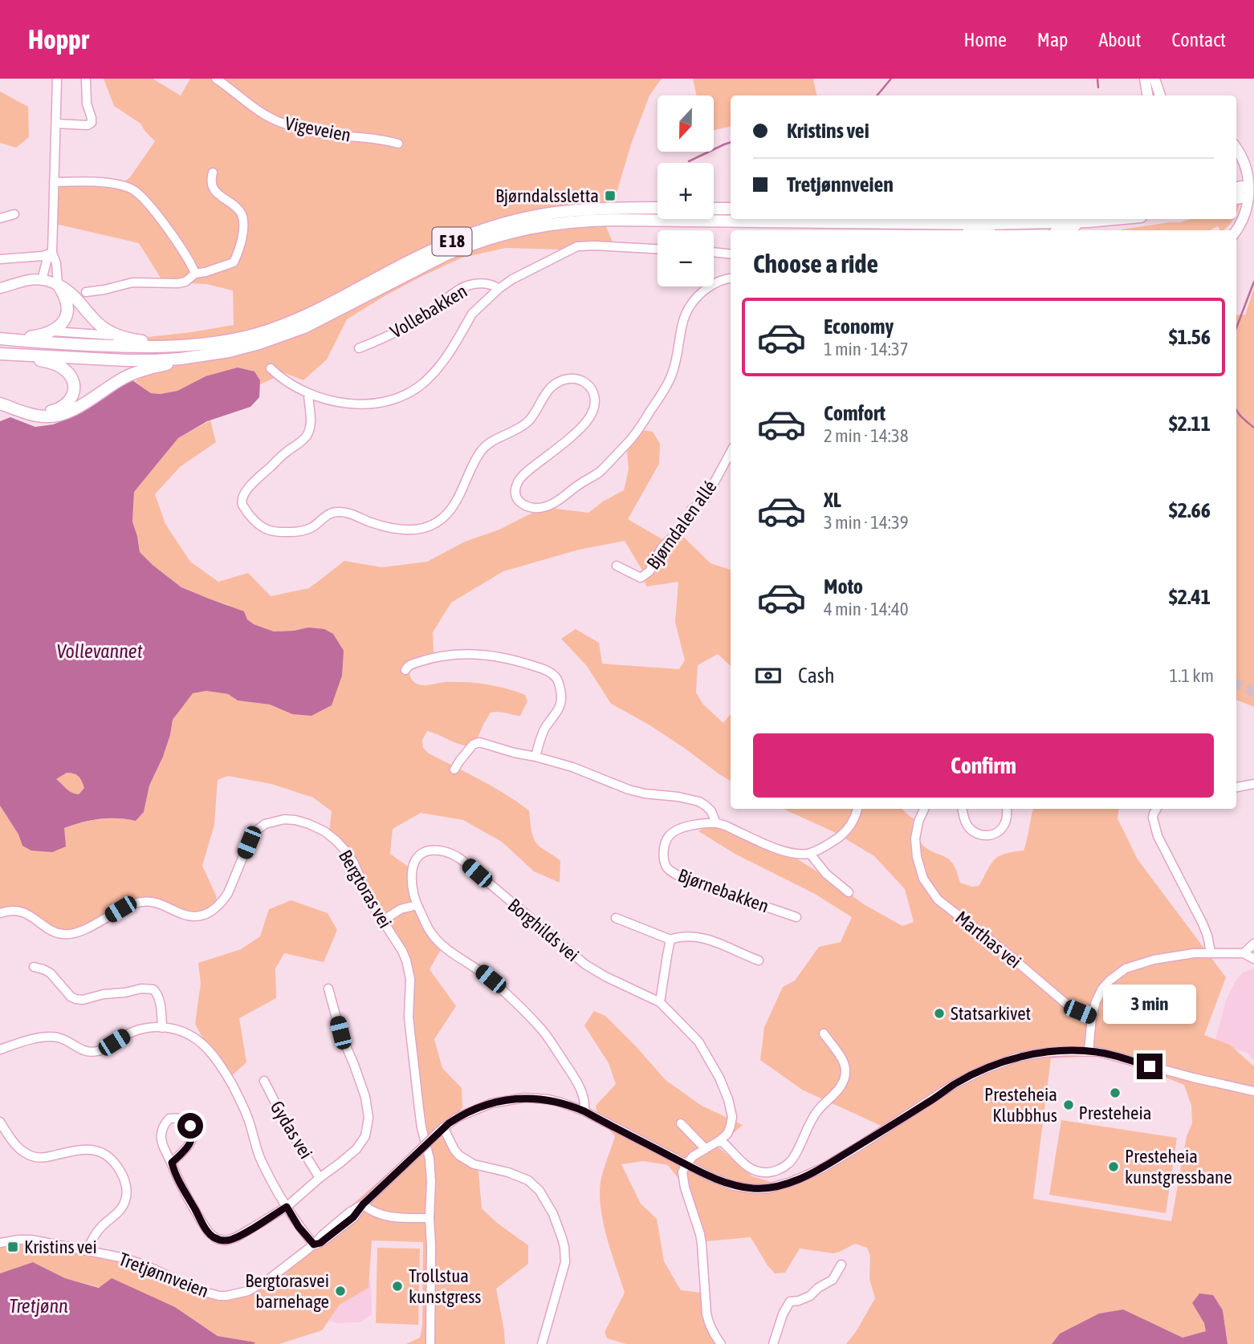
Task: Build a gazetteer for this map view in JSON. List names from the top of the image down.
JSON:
{
  "streets": {
    "highway": ["E 18"],
    "street": [
      "Vigeveien",
      "Vollebakken",
      "Bjørndalen allé",
      "Bergtoras vei",
      "Bjørnebakken",
      "Borghilds vei",
      "Marthas vei",
      "Gydas vei",
      "Tretjønnveien"
    ]
  },
  "crossings": [
    ["Borghilds vei", "Tretjønnveien"]
  ],
  "water": ["Vollevannet", "Tretjønn"],
  "places": {
    "transit": ["Bjørndalssletta", "Kristins vei"],
    "other": [
      "Statsarkivet",
      "Presteheia",
      "Presteheia Klubbhus",
      "Presteheia kunstgressbane",
      "Trollstua kunstgress",
      "Bergtorasvei barnehage"
    ]
  },
  "north": "bottom",
  "page": {
    "header": "Hoppr",
    "nav": [
      "Home",
      "Map",
      "About",
      "Contact"
    ],
    "map_buttons": ["+", "−"],
    "banner": ["Kristins vei", "Tretjønnveien"],
    "heading": "Choose a ride",
    "list": [
      {
        "name": "Economy",
        "note": "1 min · 14:37",
        "value": "$1.56"
      },
      {
        "name": "Comfort",
        "note": "2 min · 14:38",
        "value": "$2.11"
      },
      {
        "name": "XL",
        "note": "3 min · 14:39",
        "value": "$2.66"
      },
      {
        "name": "Moto",
        "note": "4 min · 14:40",
        "value": "$2.41"
      }
    ],
    "pay": ["Cash", "1.1 km"],
    "buttons": "Confirm",
    "bubble": "3 min"
  }
}
